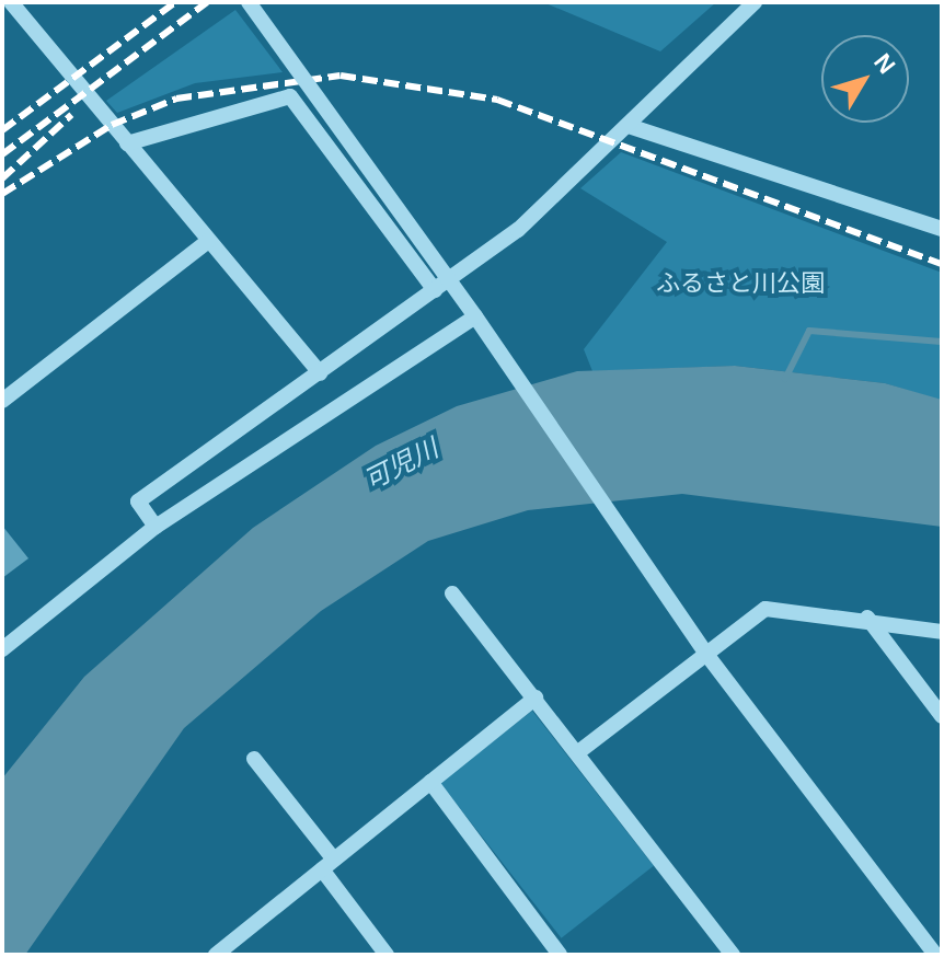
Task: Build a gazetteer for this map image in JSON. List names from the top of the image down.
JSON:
{
  "water": ["可児川"],
  "parks": ["ふるさと川公園"],
  "north": "top right"
}
